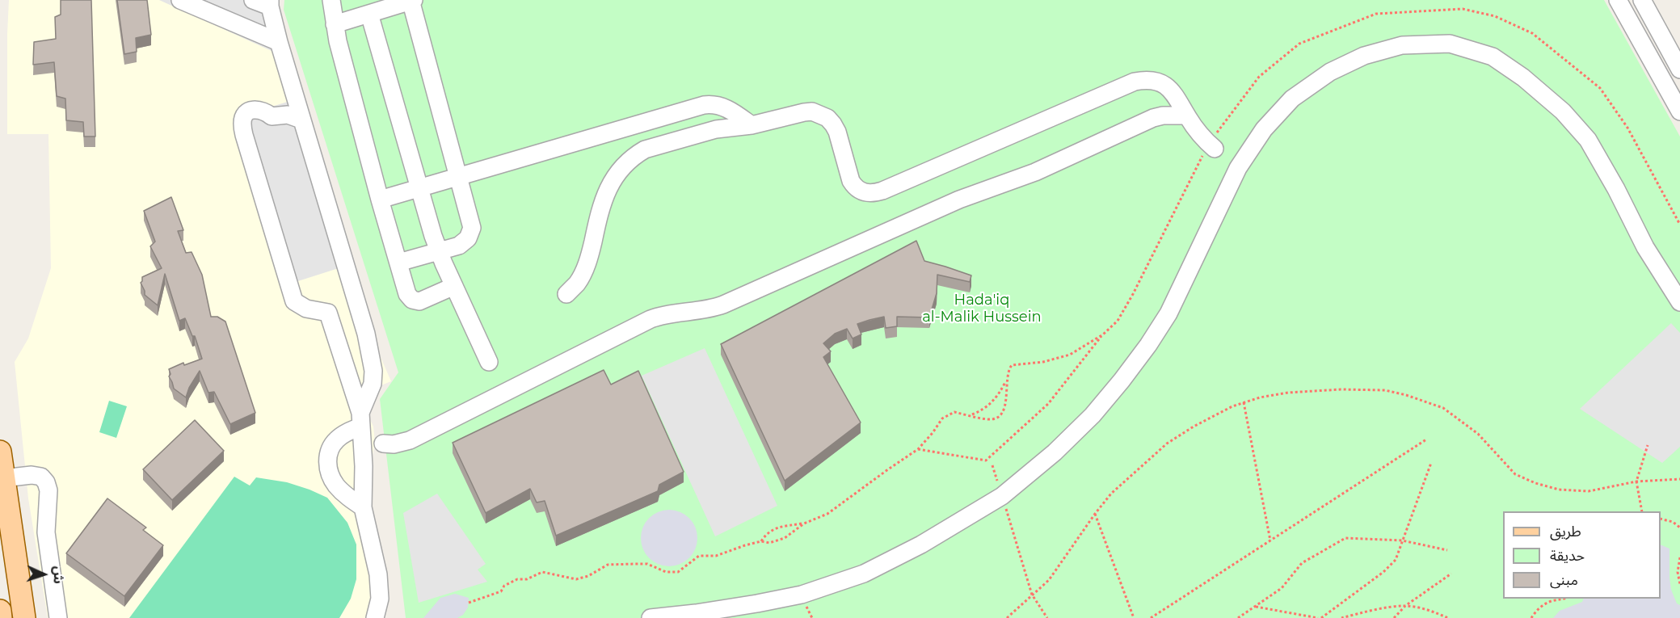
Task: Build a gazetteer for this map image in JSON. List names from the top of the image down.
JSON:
{
  "parks": ["Hada'iq al-Malik Hussein"],
  "legend": ["طريق", "حديقة", "مبنى"],
  "north": "right"
}
